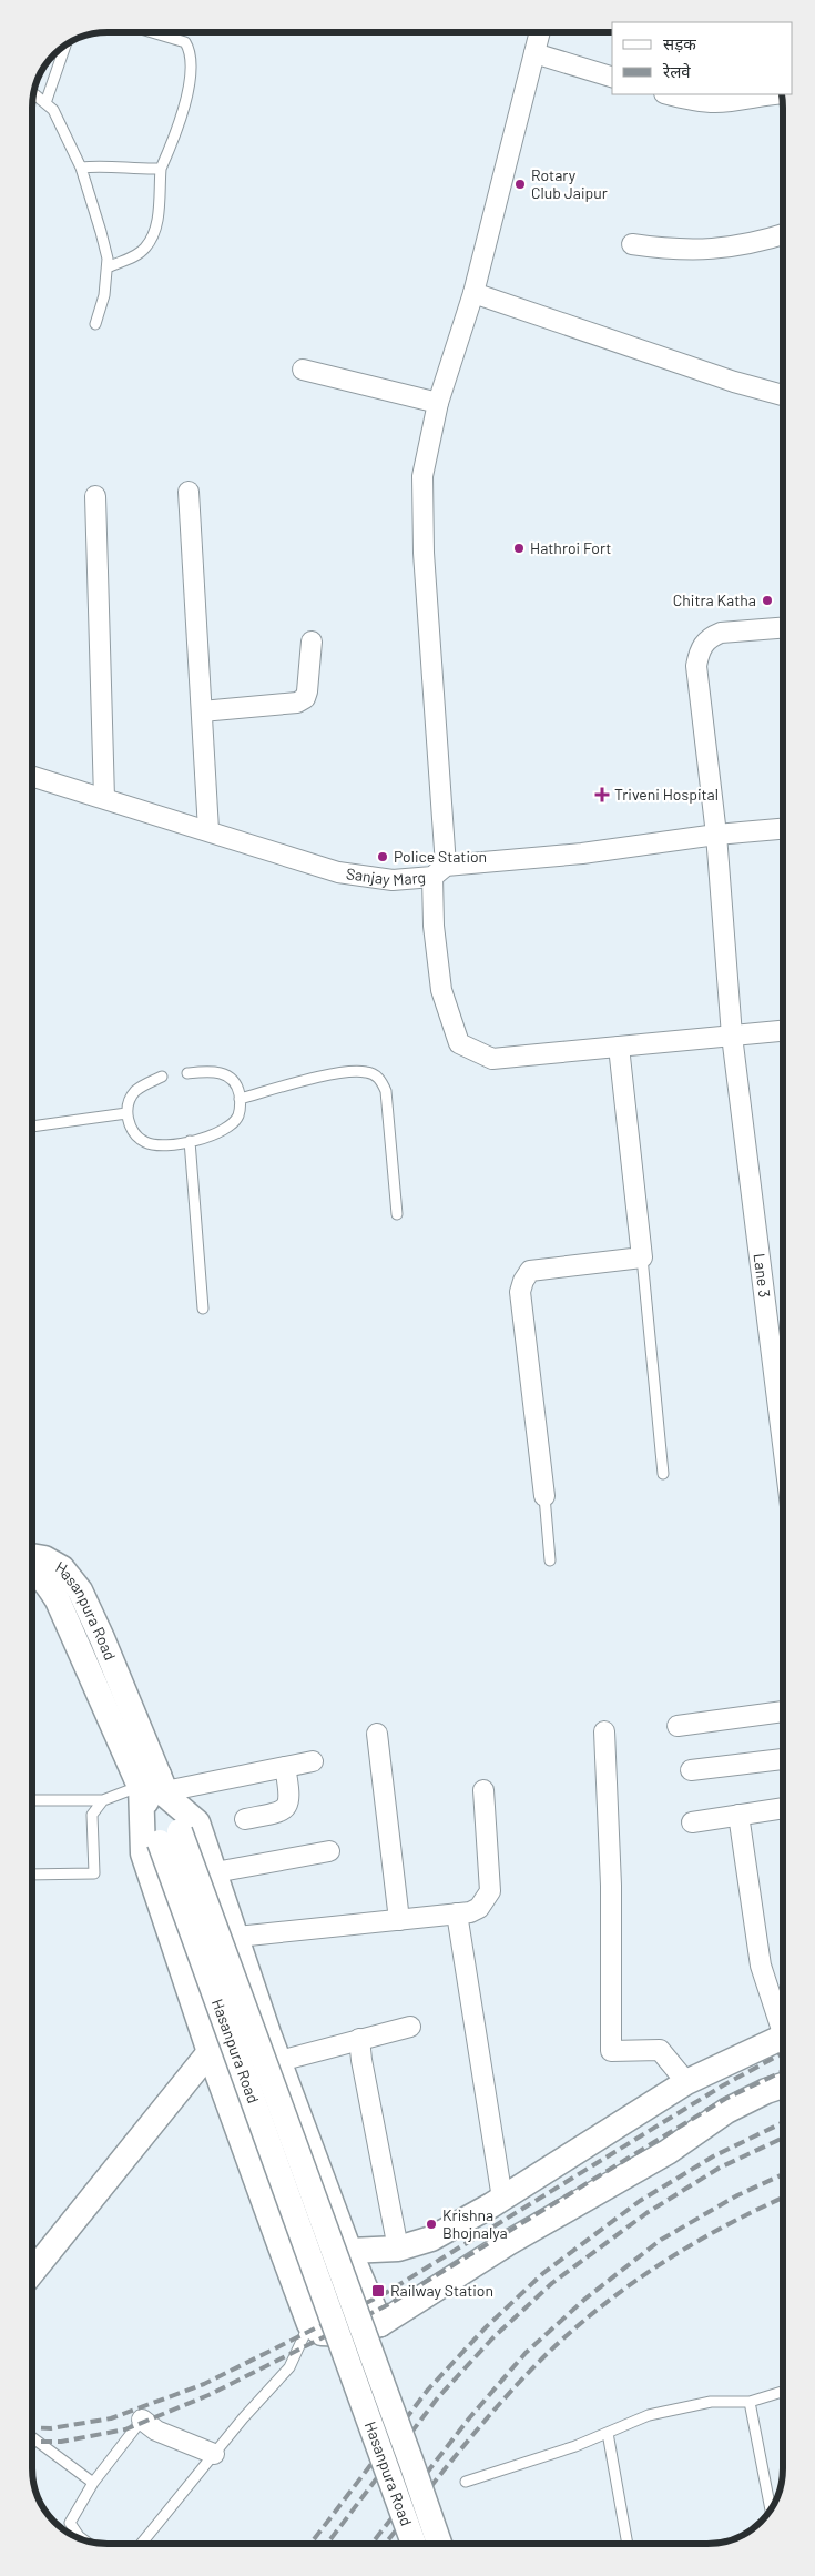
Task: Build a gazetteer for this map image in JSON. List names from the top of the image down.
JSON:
{
  "streets": {
    "street": ["Sanjay Marg", "Lane 3", "Hasanpura Road"]
  },
  "crossings": [
    ["Sanjay Marg", "Lane 3"]
  ],
  "places": {
    "other": [
      "Rotary Club Jaipur",
      "Hathroi Fort",
      "Chitra Katha",
      "Police Station",
      "Krishna Bhojnalya"
    ],
    "health": ["Triveni Hospital"],
    "transit": ["Railway Station"]
  },
  "legend": ["सड़क", "रेलवे"]
}
